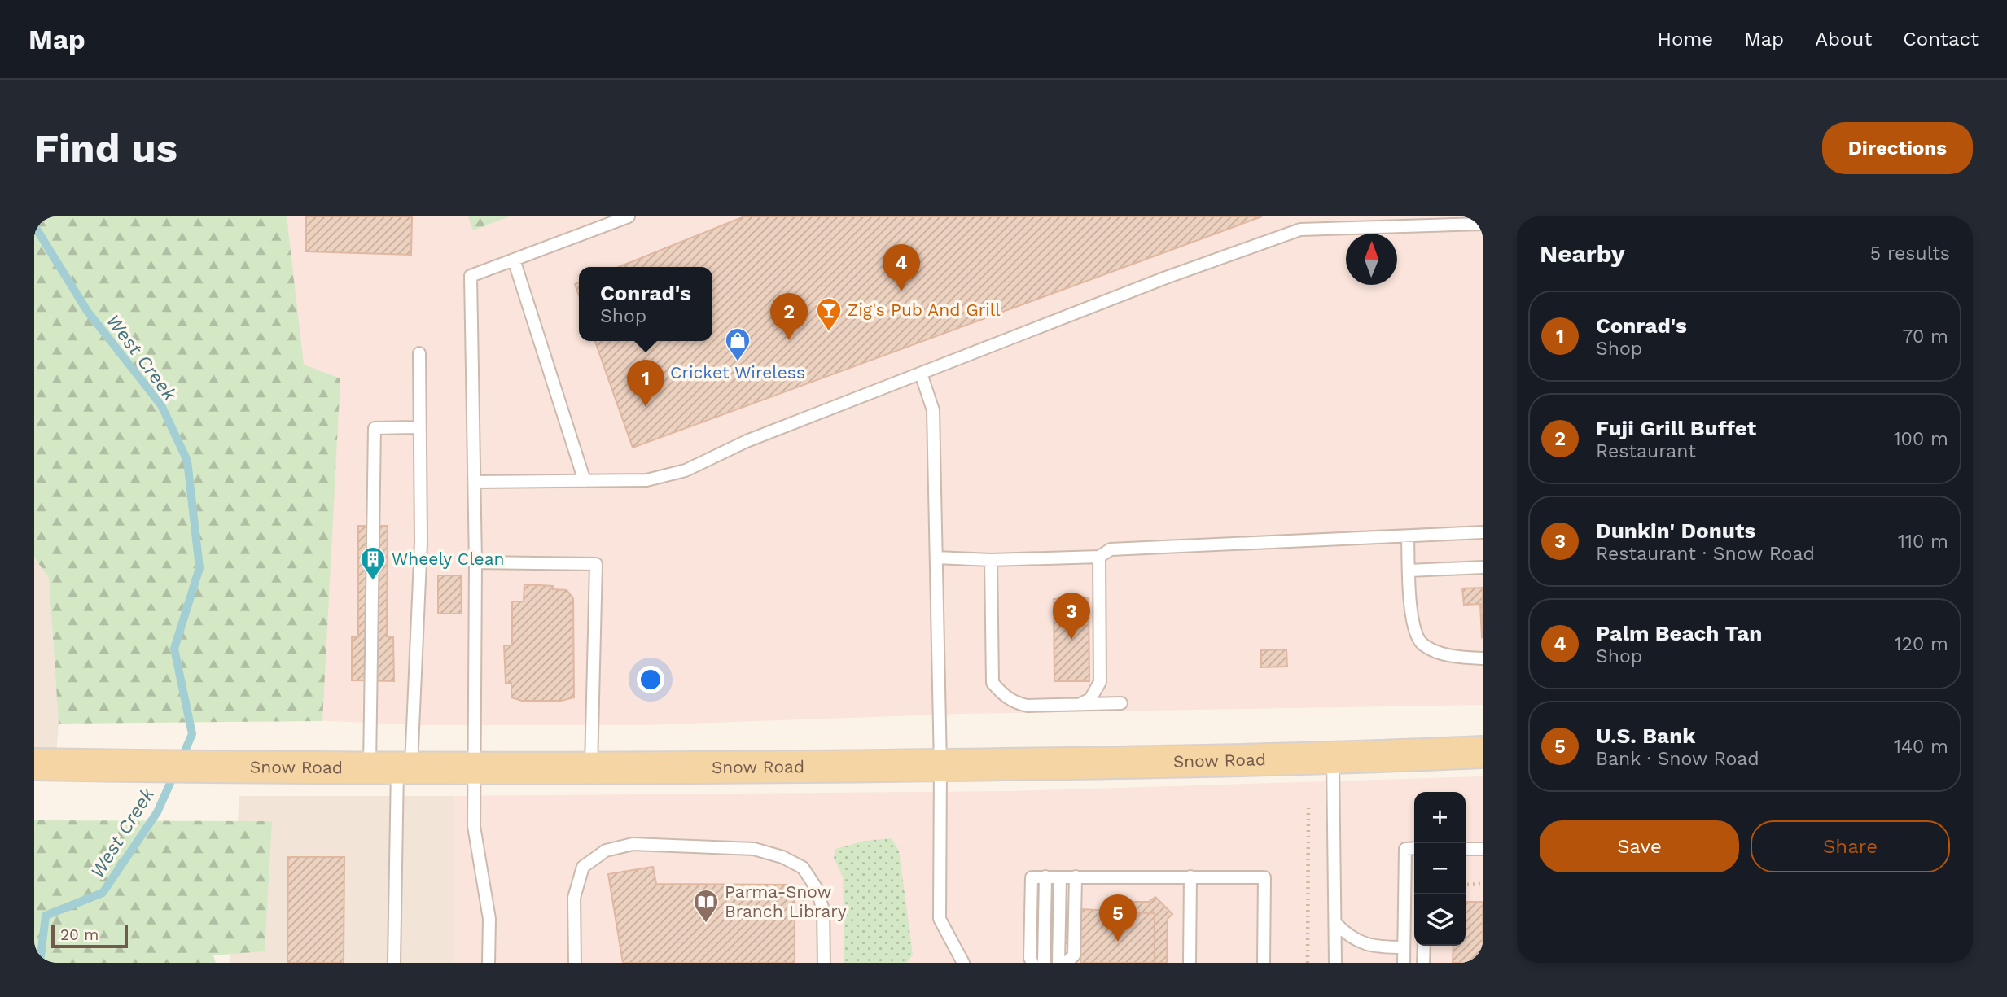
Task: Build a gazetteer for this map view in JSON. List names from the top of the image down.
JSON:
{
  "streets": {
    "main road": ["Snow Road"]
  },
  "water": ["West Creek"],
  "places": {
    "bar": ["Zig's Pub And Grill"],
    "shop": ["Cricket Wireless"],
    "building": ["Wheely Clean"],
    "library": ["Parma-Snow Branch Library"]
  },
  "scale_bar": "20 m",
  "north": "top",
  "page": {
    "header": "Map",
    "nav": [
      "Home",
      "Map",
      "About",
      "Contact"
    ],
    "buttons": [
      "Directions",
      ["Save", "Share"]
    ],
    "title": "Find us",
    "heading": ["Nearby", "5 results"],
    "pins": [
      "4",
      "2",
      "1",
      "3",
      "5"
    ],
    "popup": ["Conrad's", "Shop"],
    "list": [
      {
        "mark": "1",
        "name": "Conrad's",
        "note": "Shop",
        "value": "70 m"
      },
      {
        "mark": "2",
        "name": "Fuji Grill Buffet",
        "note": "Restaurant",
        "value": "100 m"
      },
      {
        "mark": "3",
        "name": "Dunkin' Donuts",
        "note": "Restaurant · Snow Road",
        "value": "110 m"
      },
      {
        "mark": "4",
        "name": "Palm Beach Tan",
        "note": "Shop",
        "value": "120 m"
      },
      {
        "mark": "5",
        "name": "U.S. Bank",
        "note": "Bank · Snow Road",
        "value": "140 m"
      }
    ],
    "map_buttons": ["+", "−"],
    "scale": "20 m"
  }
}
